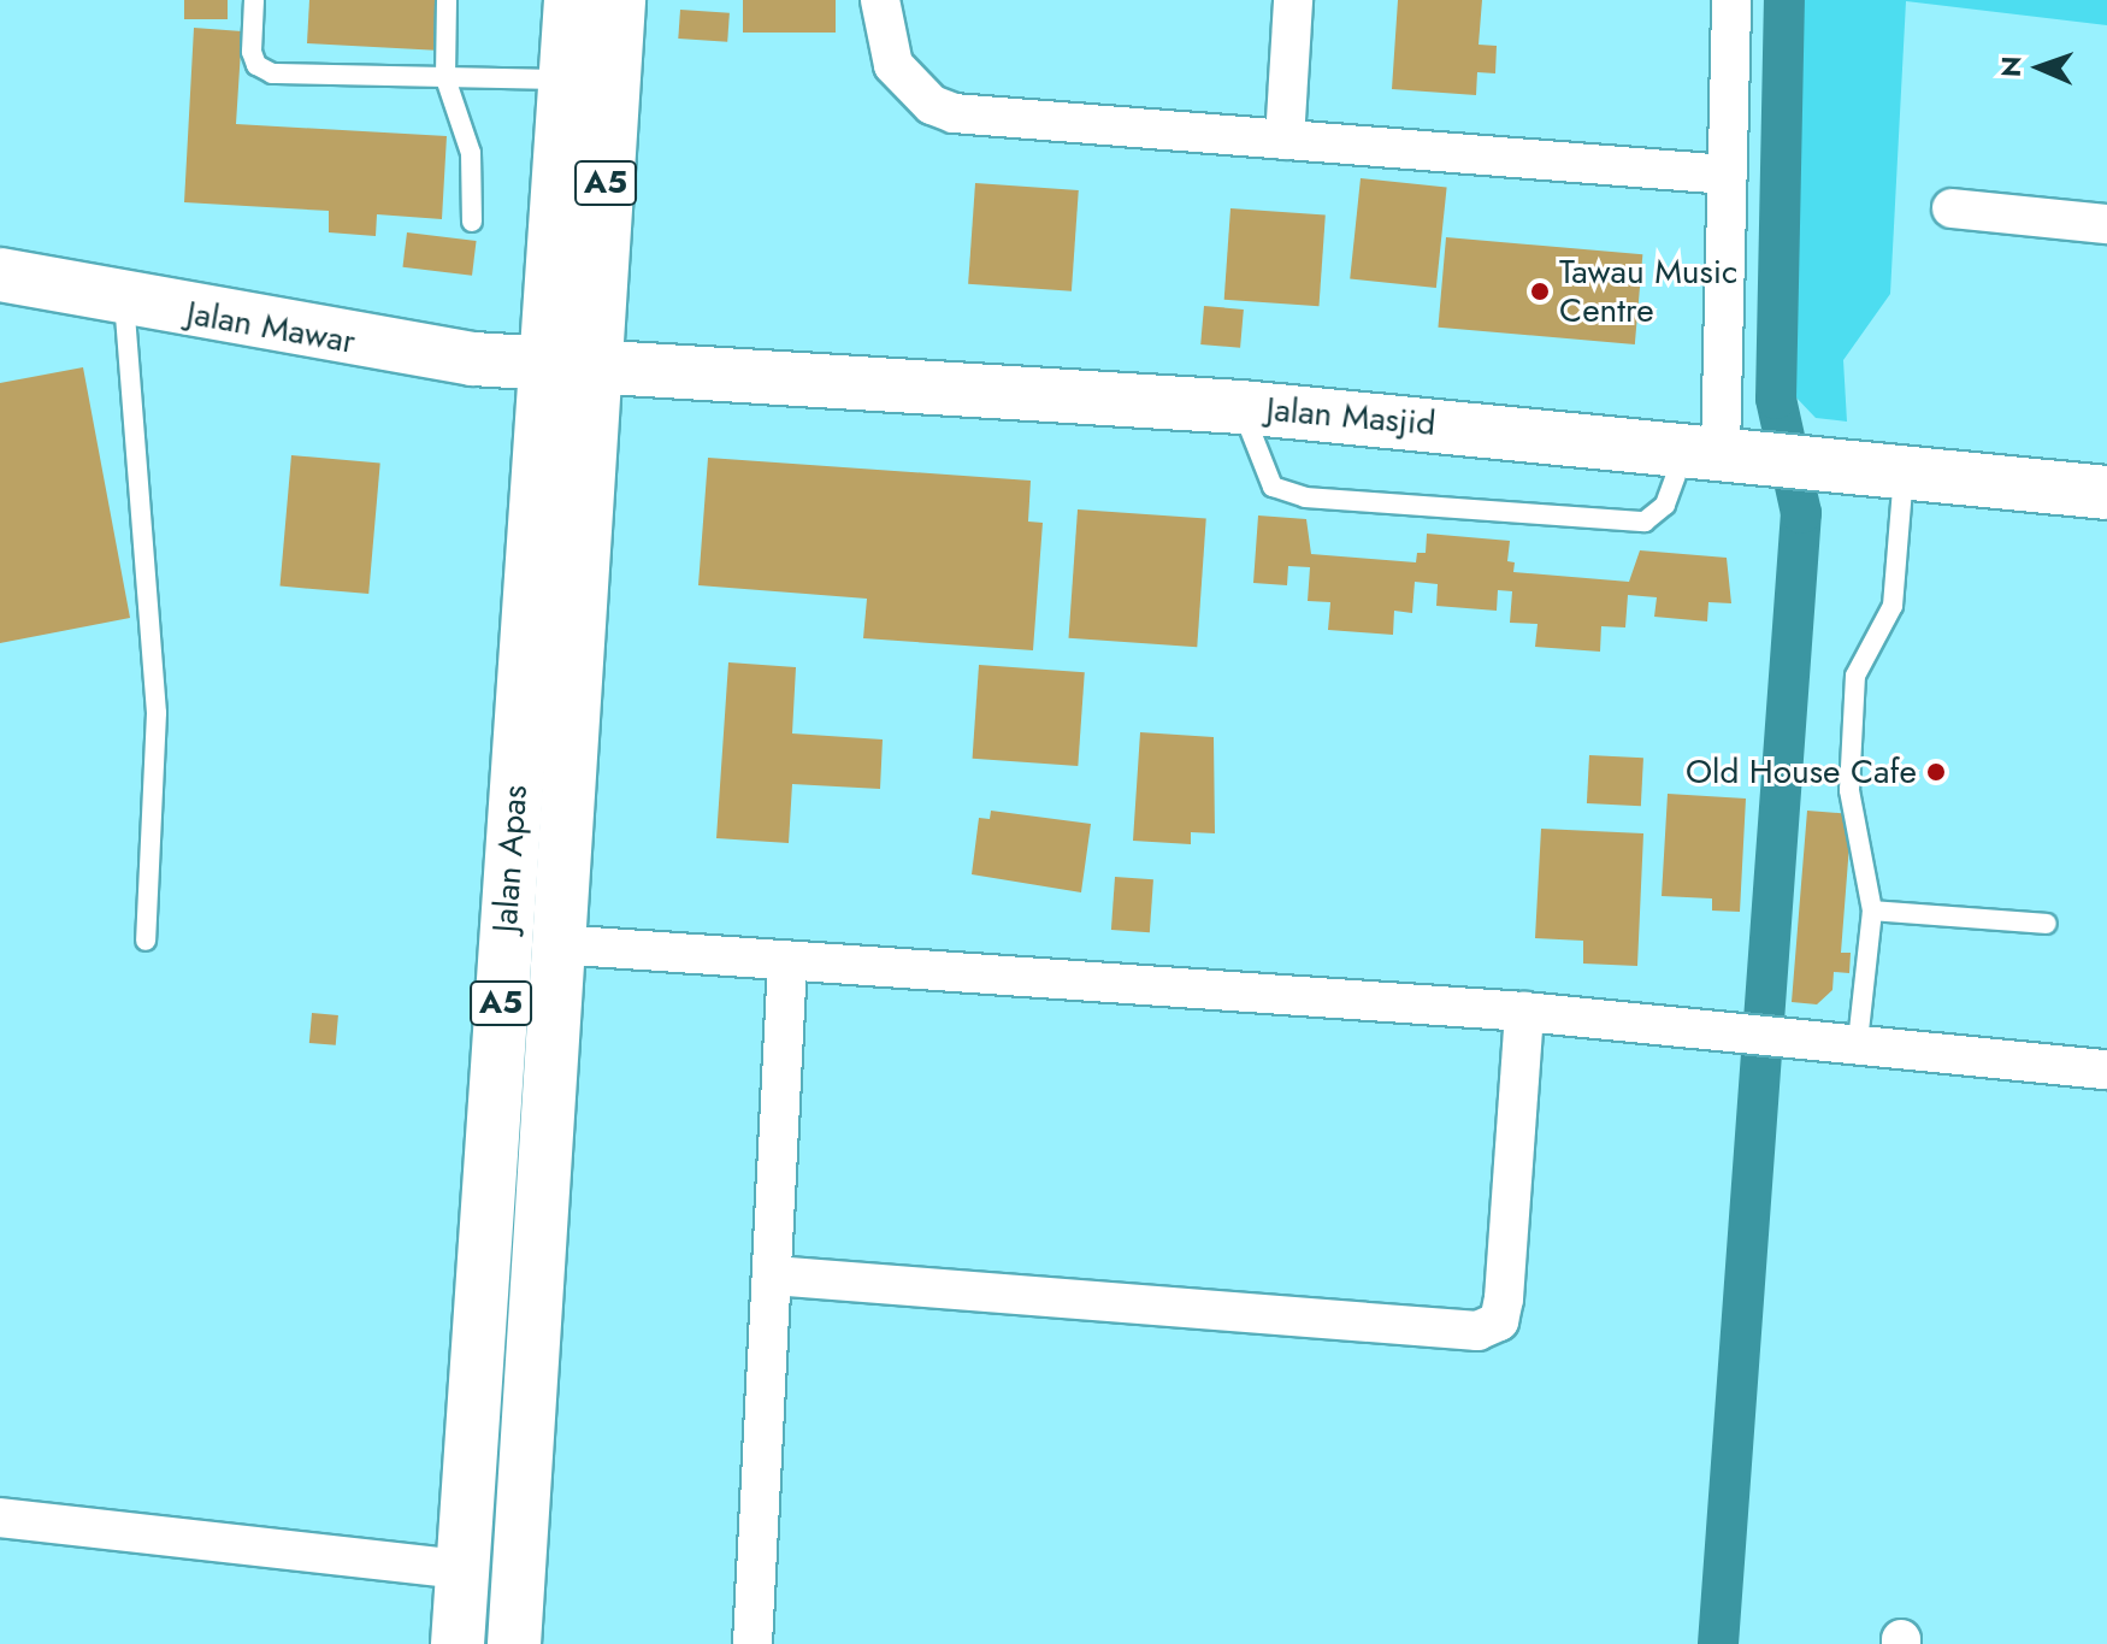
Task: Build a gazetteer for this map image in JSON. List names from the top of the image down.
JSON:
{
  "streets": {
    "main road": [
      "A5",
      "Jalan Mawar",
      "Jalan Masjid",
      "Jalan Apas"
    ]
  },
  "crossings": [
    ["A5", "Jalan Mawar"],
    ["A5", "Jalan Masjid"],
    ["A5", "Jalan Apas"],
    ["Jalan Mawar", "Jalan Masjid"],
    ["Jalan Mawar", "Jalan Apas"],
    ["Jalan Masjid", "Jalan Apas"]
  ],
  "places": ["Tawau Music Centre", "Old House Cafe"],
  "north": "left"
}
